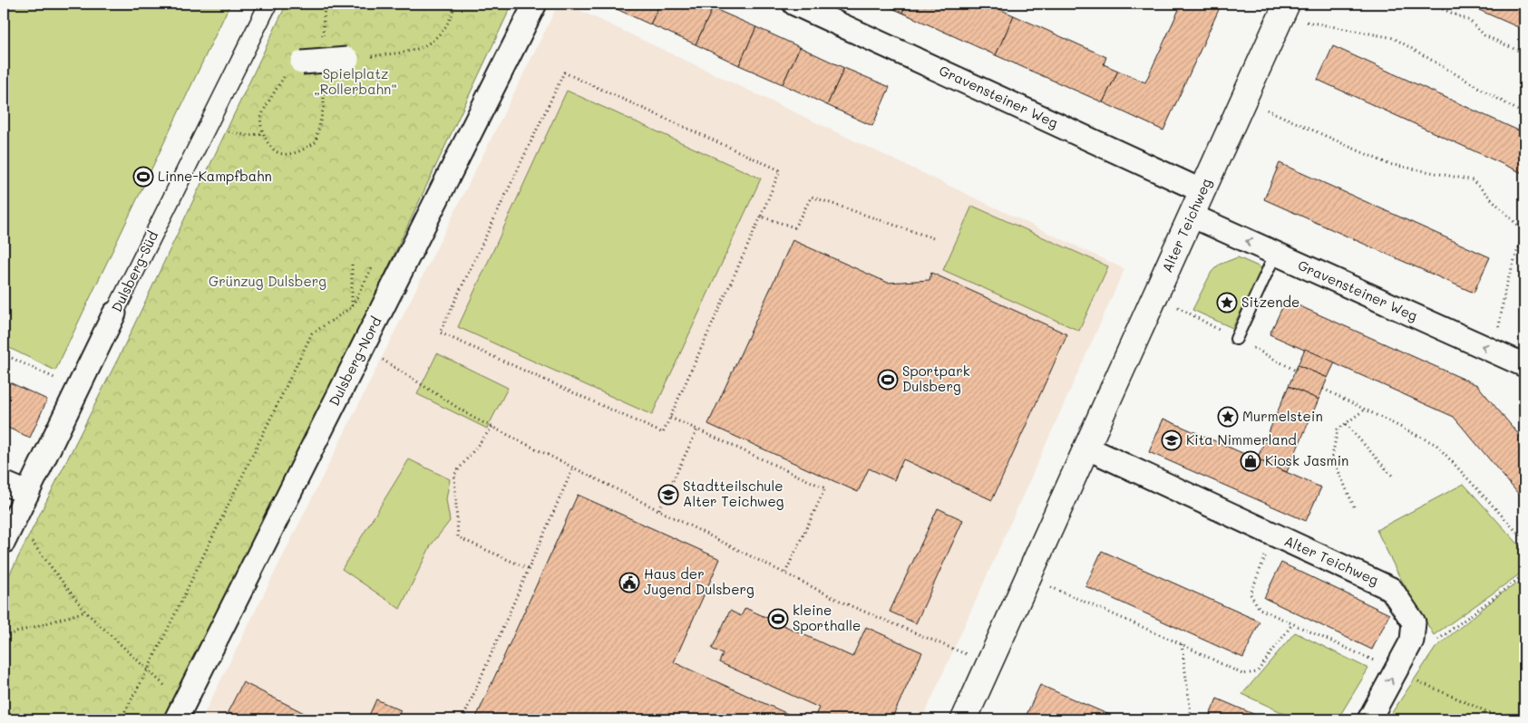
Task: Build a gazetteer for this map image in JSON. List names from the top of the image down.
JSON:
{
  "streets": {
    "street": [
      "Gravensteiner Weg",
      "Alter Teichweg",
      "Dulsberg-Süd",
      "Dulsberg-Nord"
    ]
  },
  "crossings": [
    ["Gravensteiner Weg", "Alter Teichweg"]
  ],
  "one_way": ["Gravensteiner Weg"],
  "parks": ["Spielplatz „Rollerbahn“", "Grünzug Dulsberg"],
  "places": {
    "sports": ["Linne-Kampfbahn", "Sportpark Dulsberg", "kleine Sporthalle"],
    "place": ["Sitzende", "Murmelstein"],
    "school or university": ["Kita Nimmerland", "Stadtteilschule Alter Teichweg"],
    "shop": ["Kiosk Jasmin"],
    "public building": ["Haus der Jugend Dulsberg"]
  }
}
